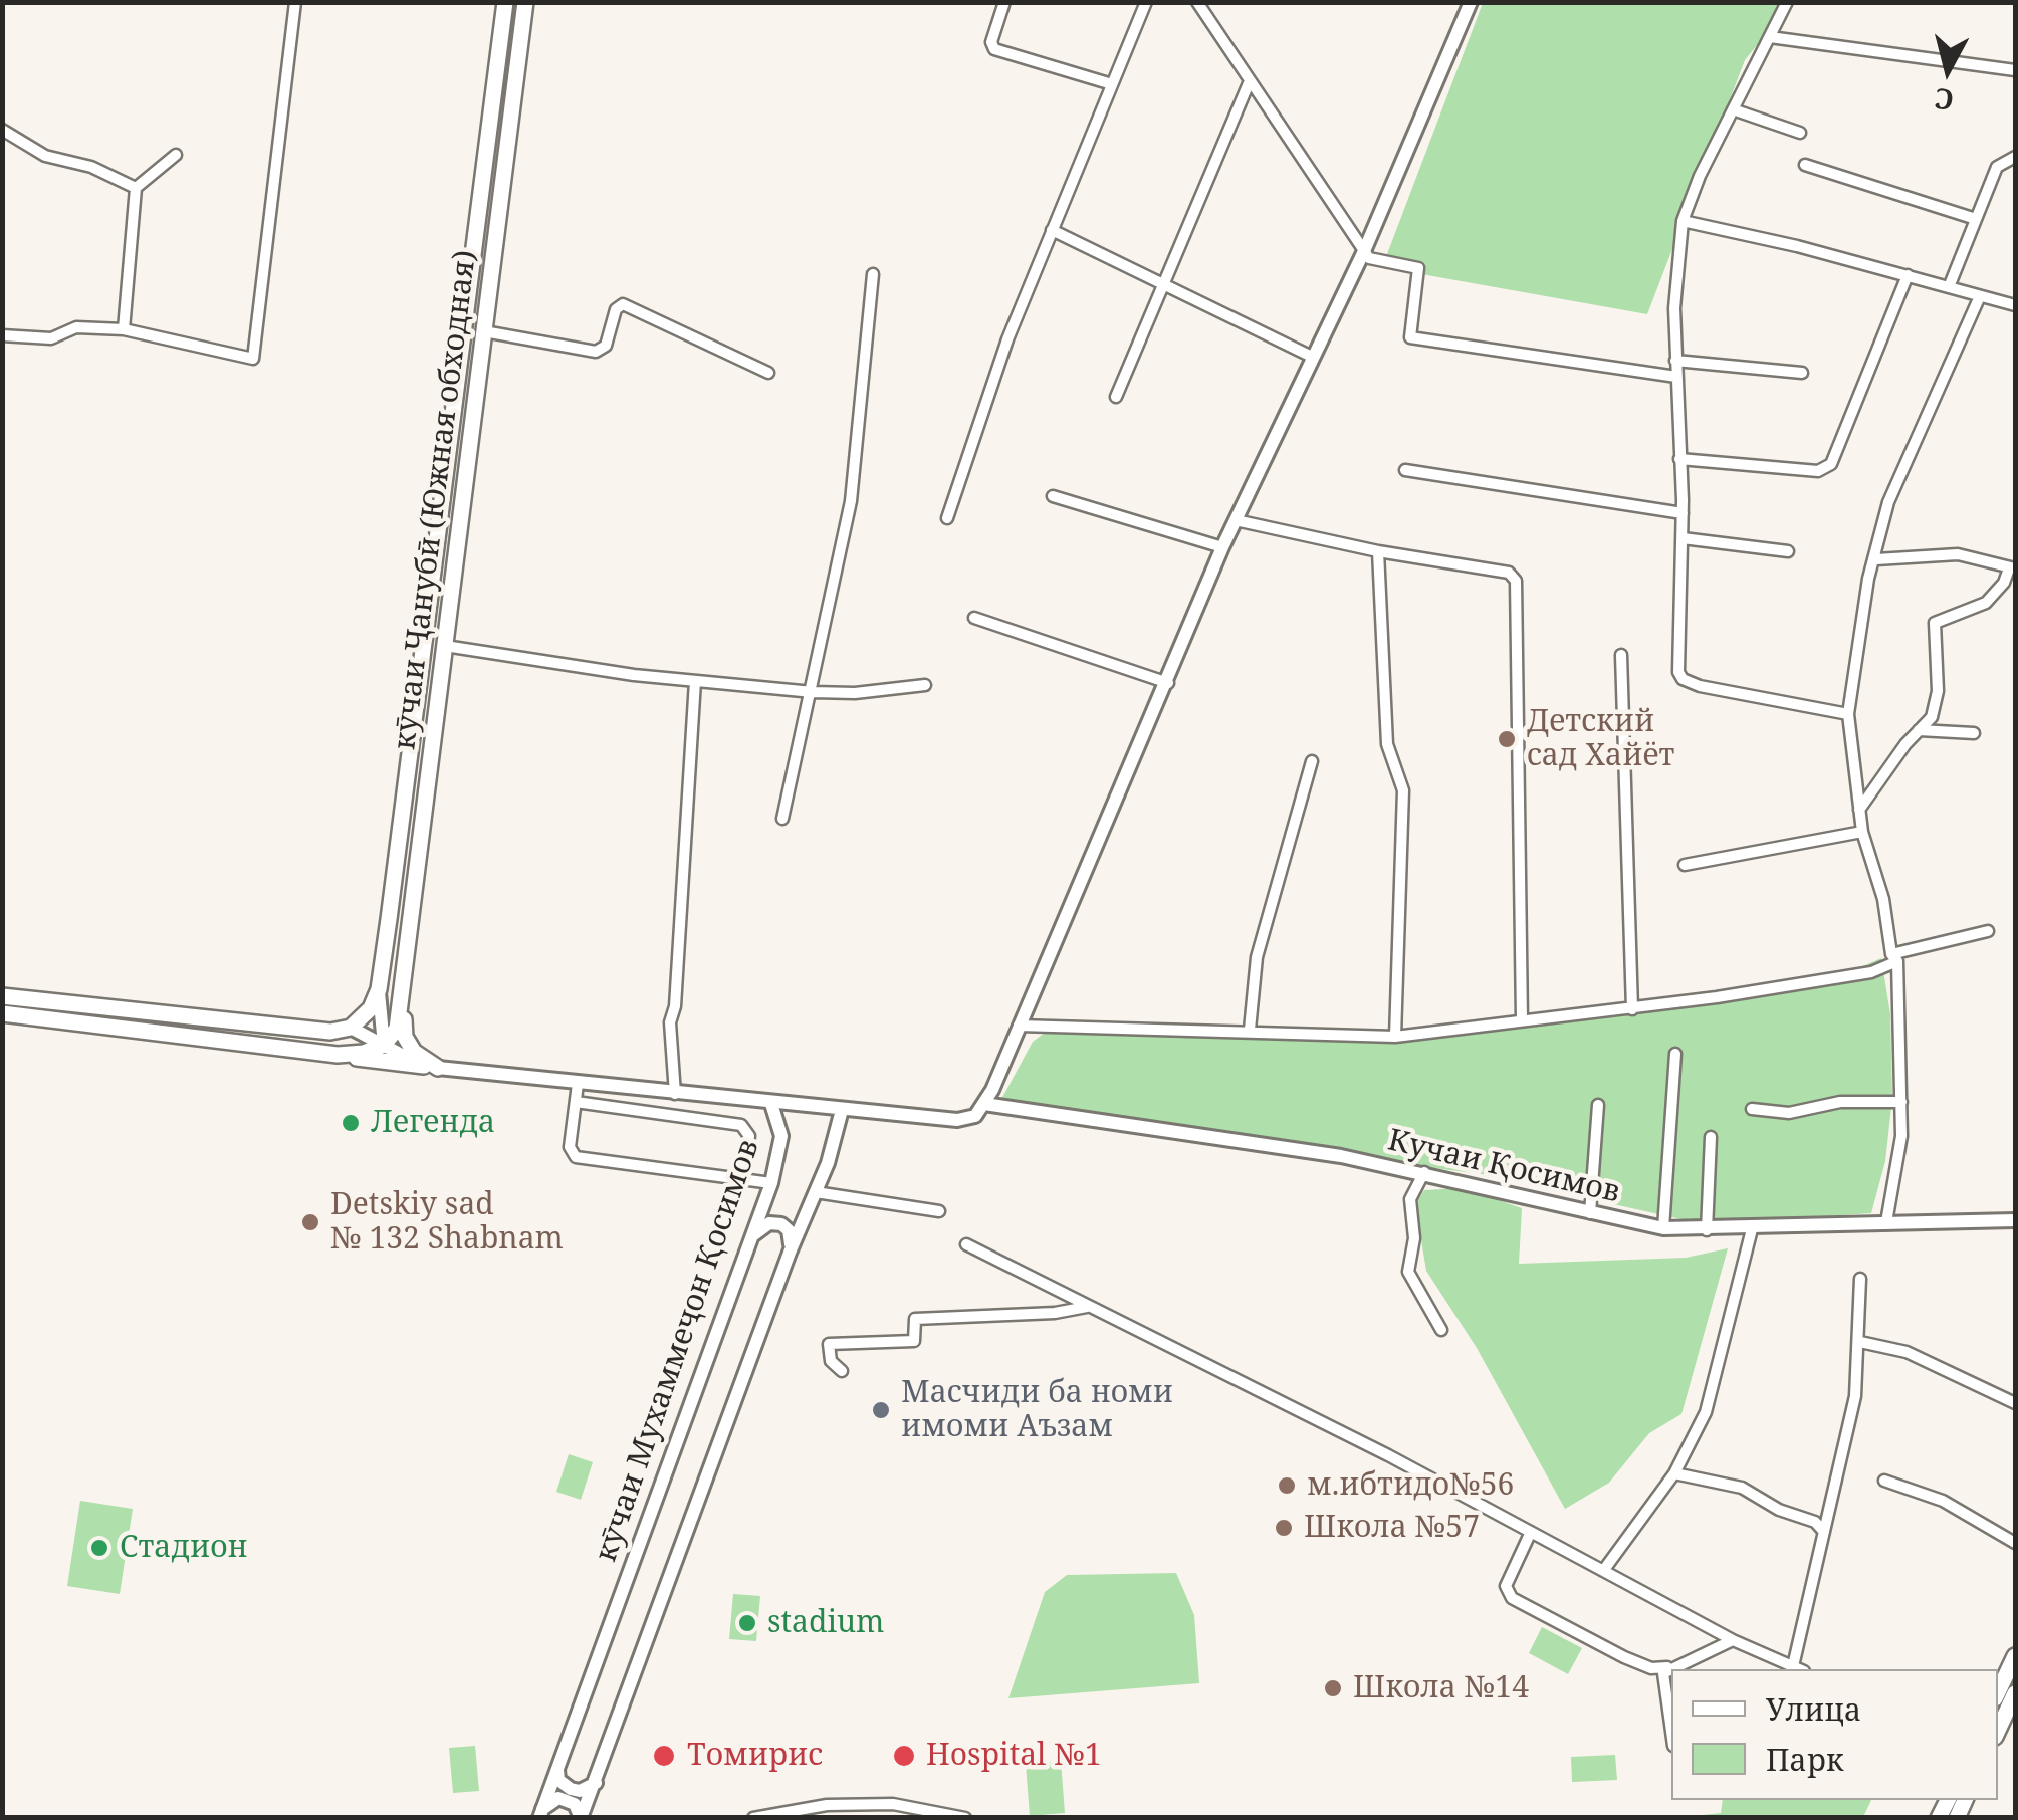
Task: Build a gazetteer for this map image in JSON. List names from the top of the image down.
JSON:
{
  "streets": {
    "main road": ["кӯчаи Ҷанубӣ (Южная обходная)", "кӯчаи Мухаммеҷон Қосимов"],
    "street": ["Кучаи Қосимов"]
  },
  "places": [
    "Детский сад Хайёт",
    "Легенда",
    "Detskiy sad № 132 Shabnam",
    "Масчиди ба номи имоми Аъзам",
    "м.ибтидо№56",
    "Школа №57",
    "Стадион",
    "stadium",
    "Школа №14",
    "Томирис",
    "Hospital №1"
  ],
  "legend": ["Улица", "Парк"],
  "north": "bottom"
}
